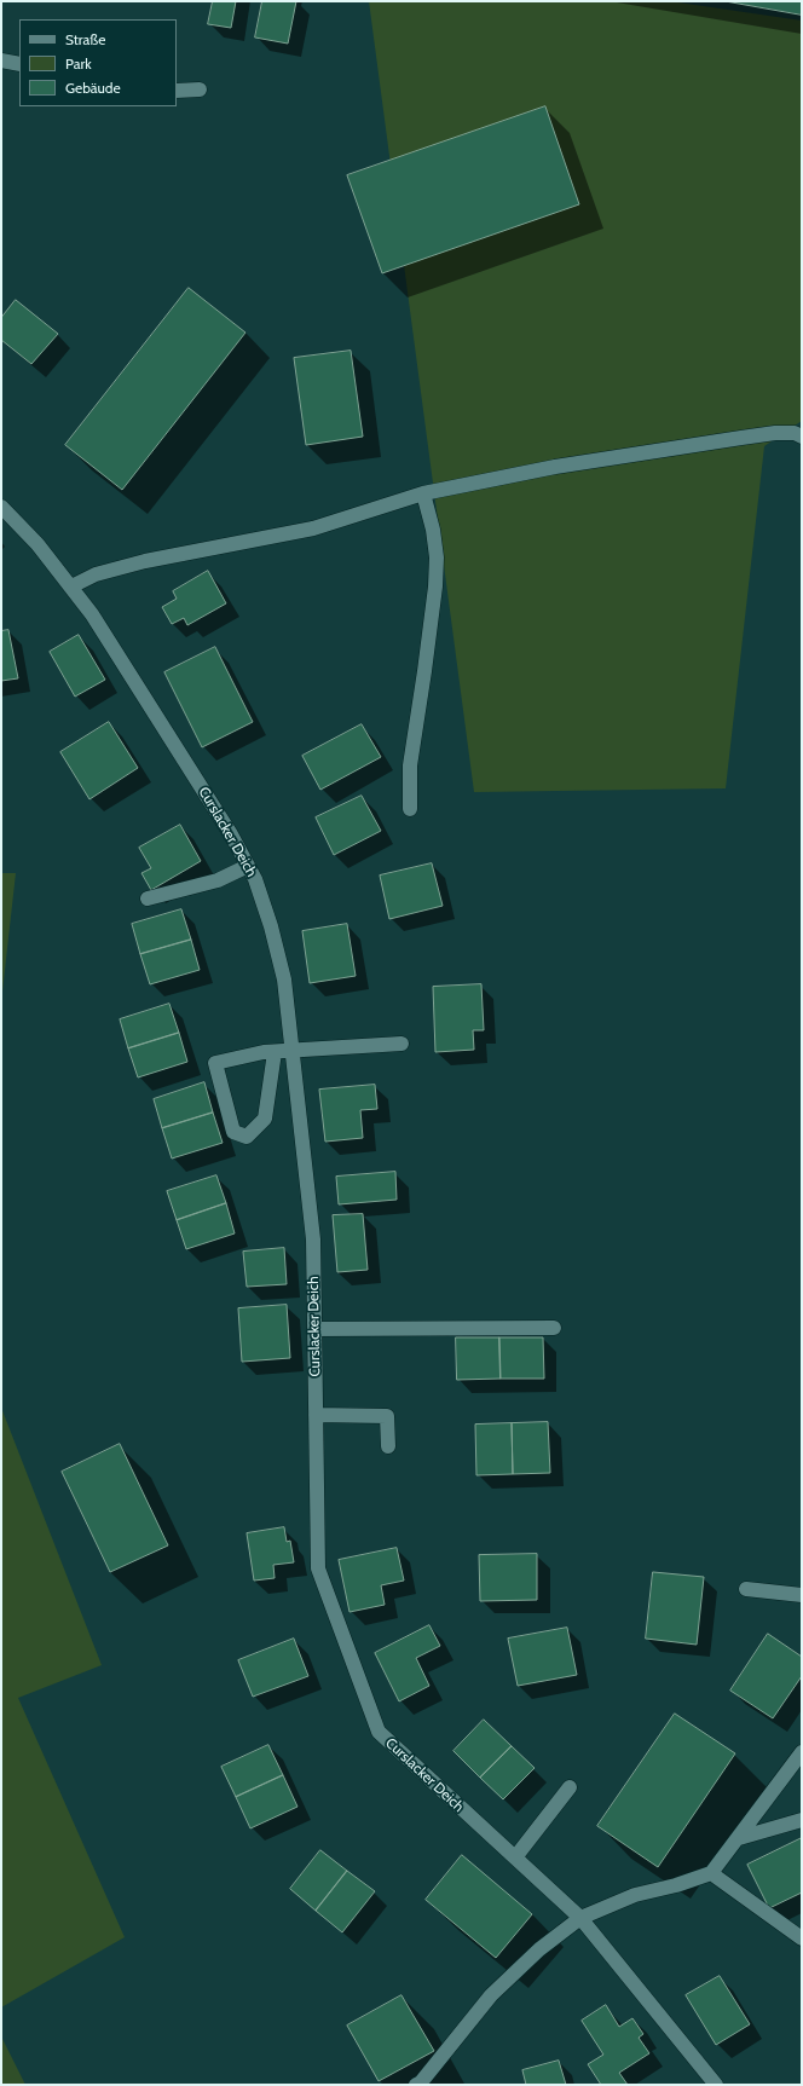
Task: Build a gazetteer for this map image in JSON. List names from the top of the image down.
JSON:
{
  "streets": {
    "street": ["Curslacker Deich"]
  },
  "legend": ["Straße", "Park", "Gebäude"]
}
